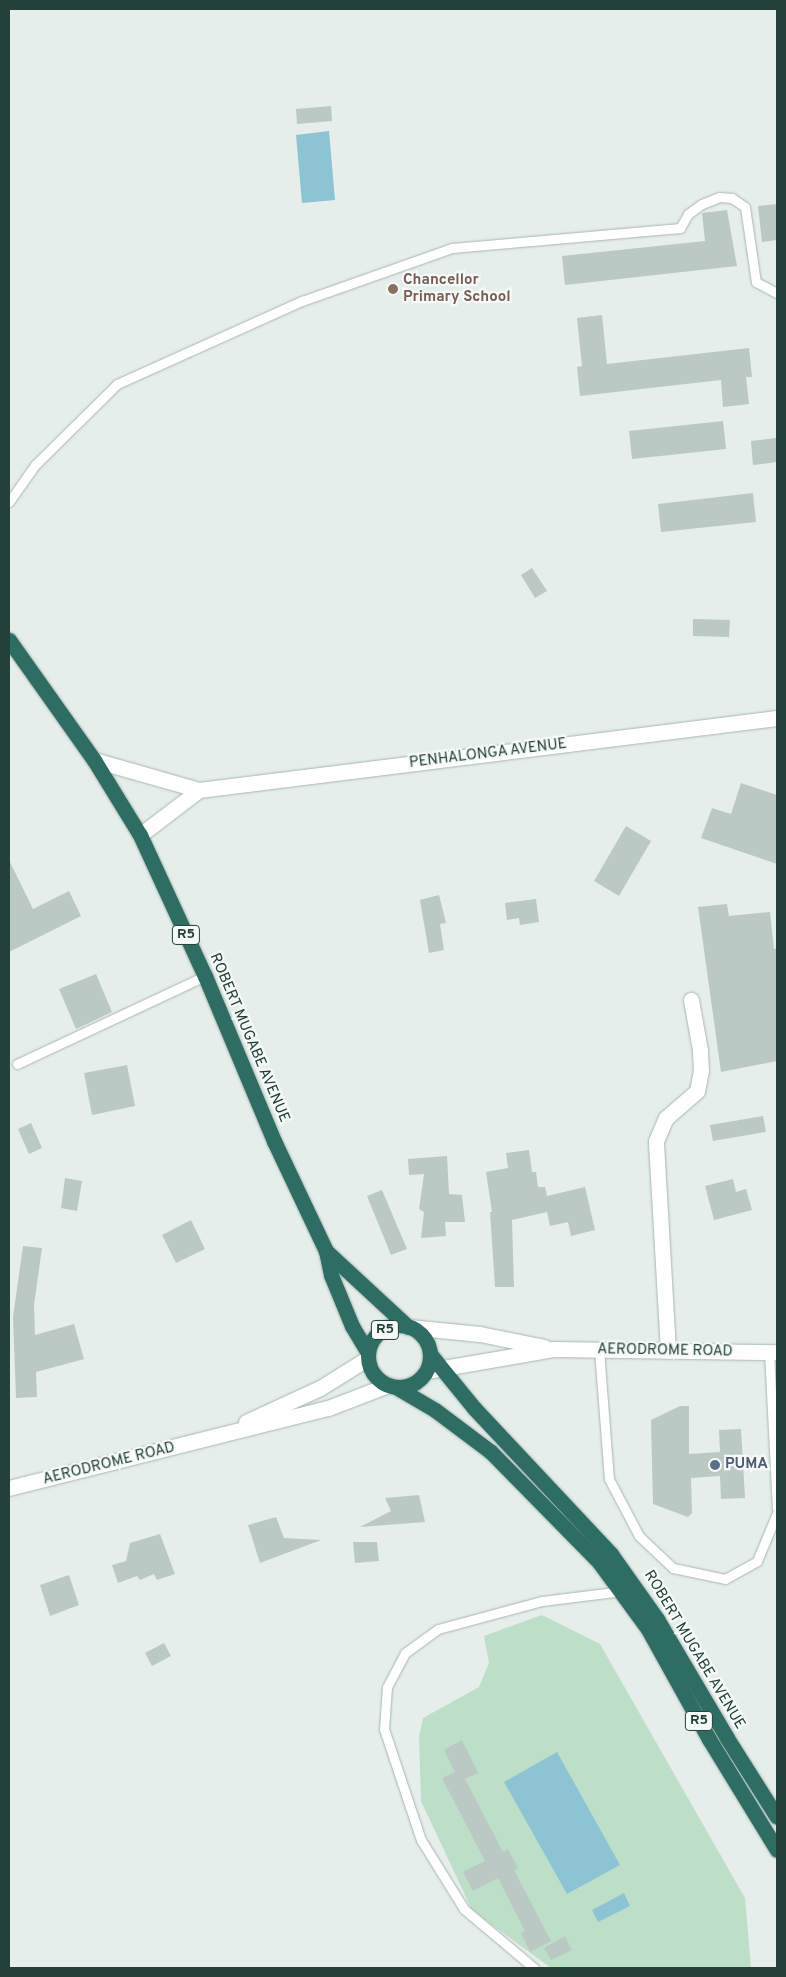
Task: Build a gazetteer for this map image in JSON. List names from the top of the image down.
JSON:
{
  "streets": {
    "highway": ["R5", "ROBERT MUGABE AVENUE"],
    "street": ["PENHALONGA AVENUE", "AERODROME ROAD"]
  },
  "crossings": [
    ["PENHALONGA AVENUE", "ROBERT MUGABE AVENUE"],
    ["R5", "ROBERT MUGABE AVENUE"],
    ["R5", "AERODROME ROAD"],
    ["ROBERT MUGABE AVENUE", "AERODROME ROAD"]
  ],
  "places": ["Chancellor Primary School", "PUMA"]
}
